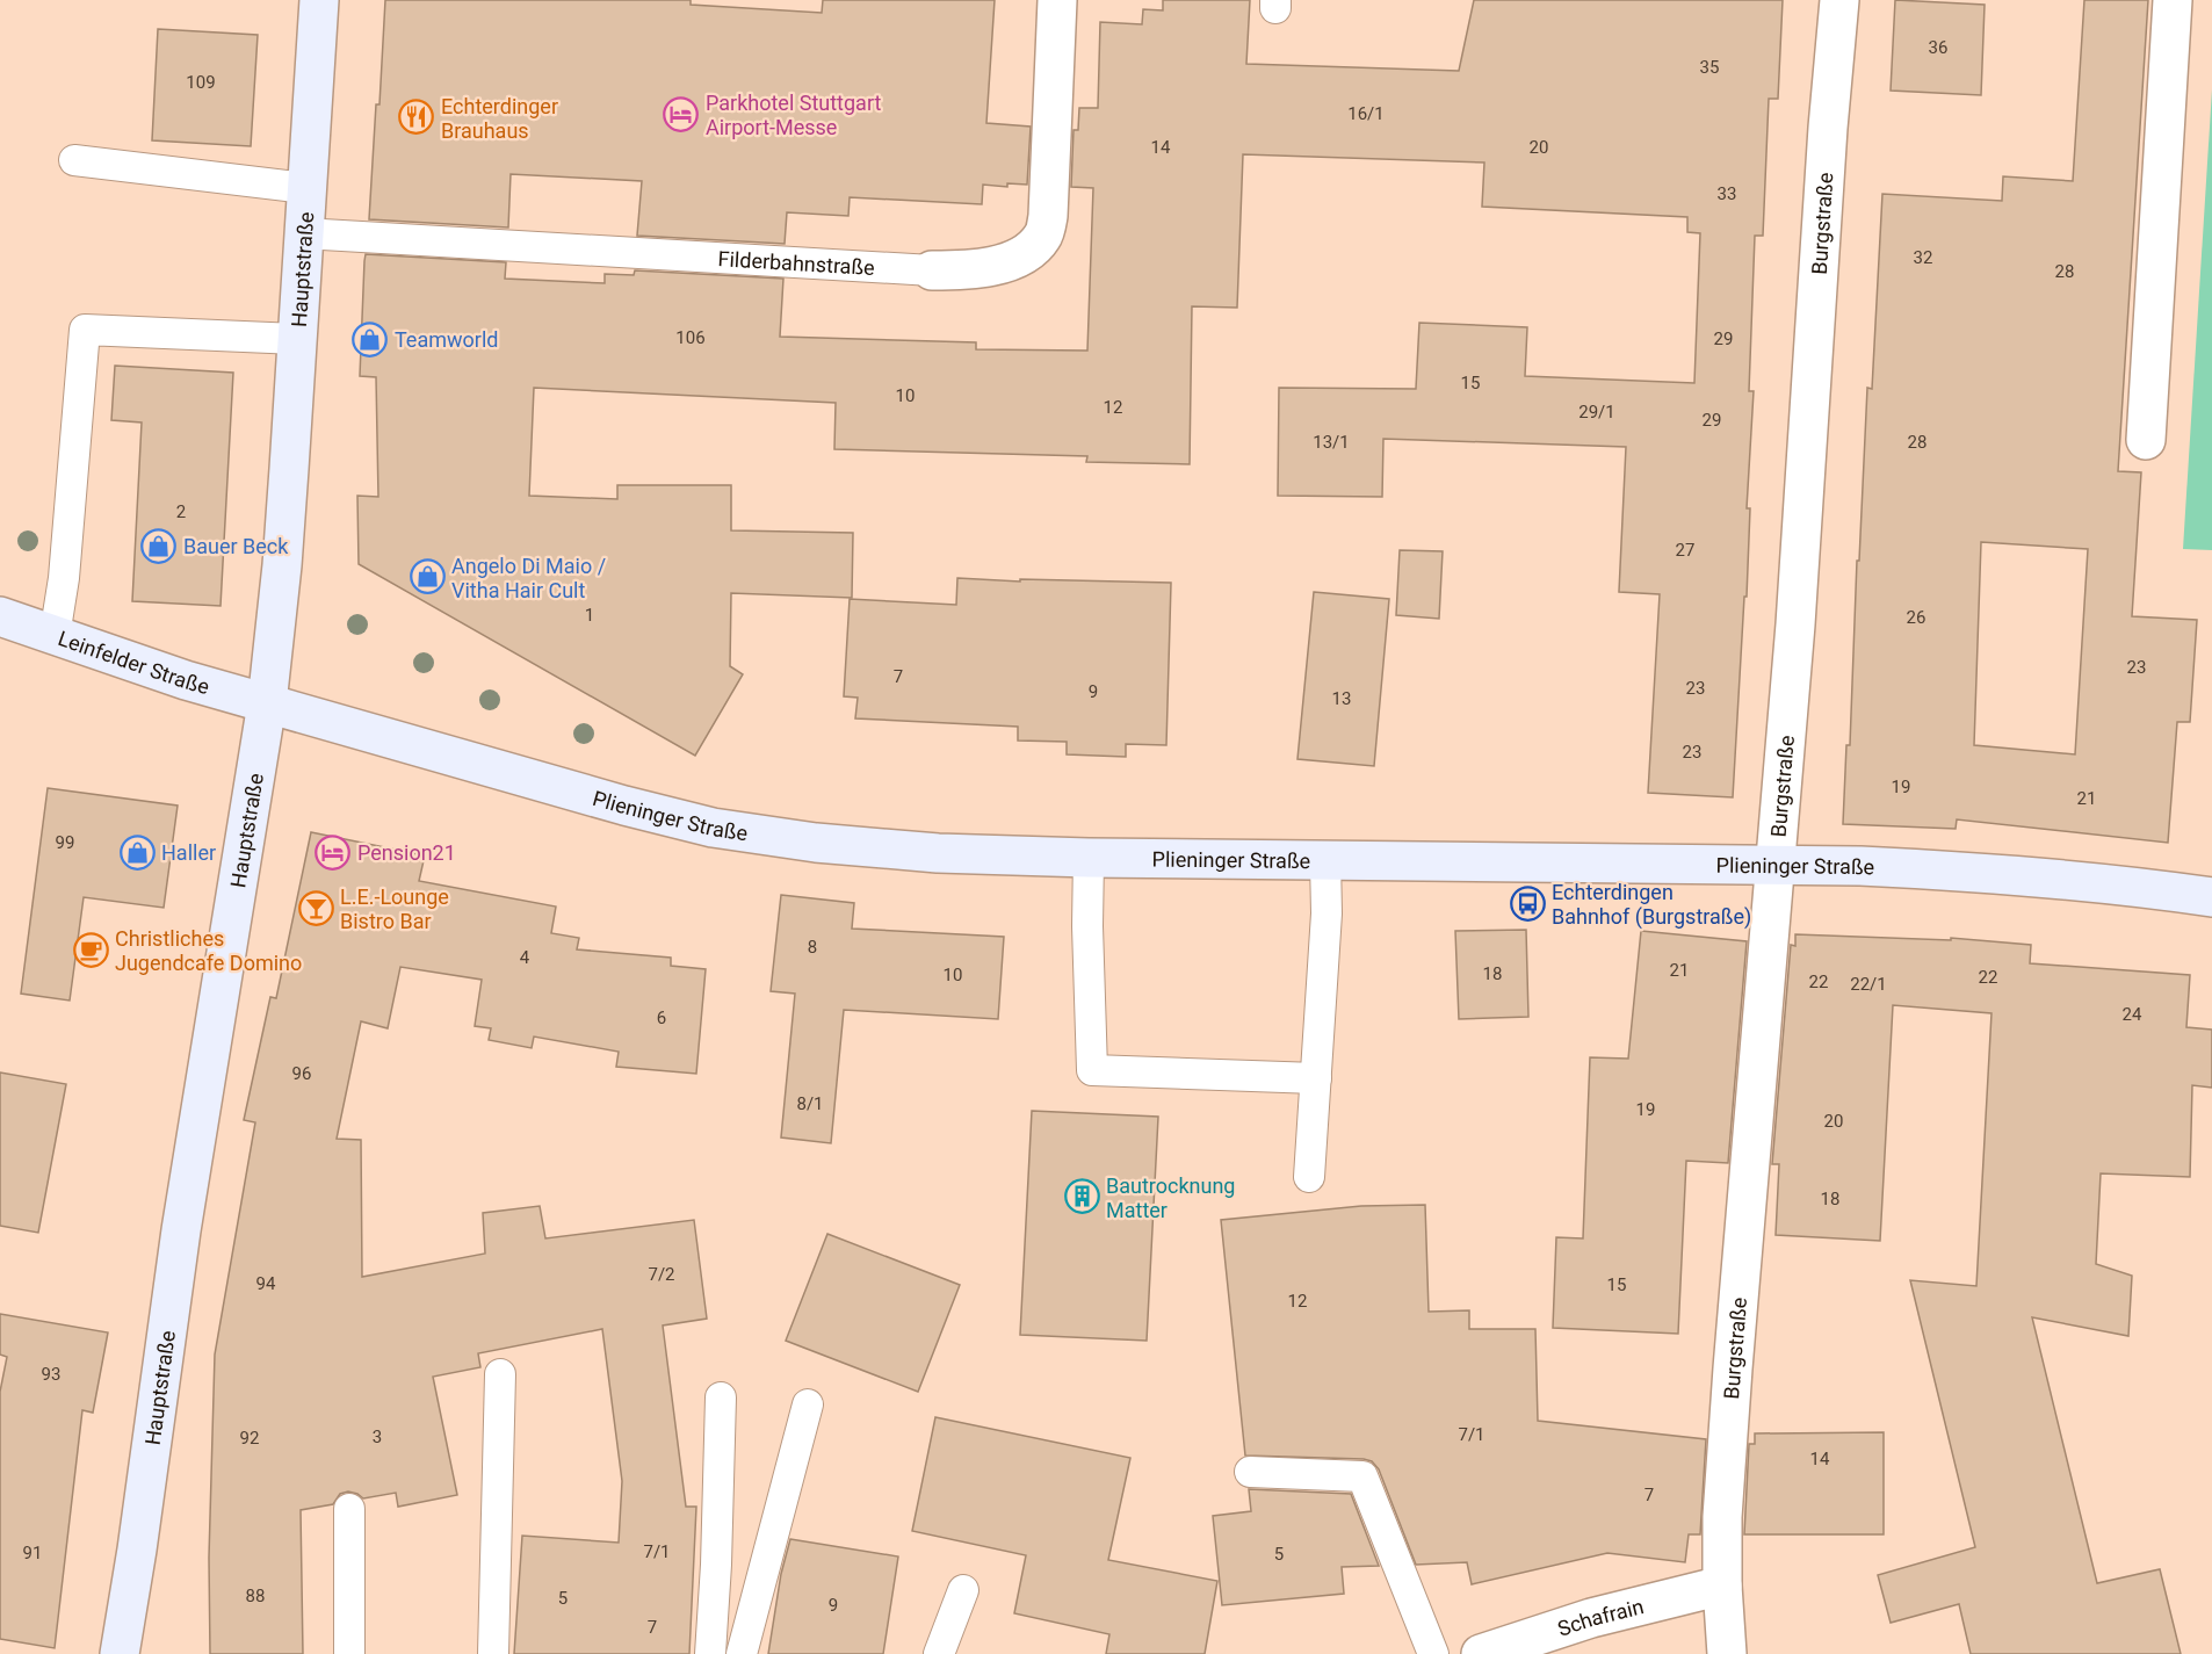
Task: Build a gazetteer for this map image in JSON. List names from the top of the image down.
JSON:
{
  "streets": {
    "main road": ["Hauptstraße", "Leinfelder Straße", "Plieninger Straße"],
    "street": ["Burgstraße", "Filderbahnstraße", "Schafrain"]
  },
  "crossings": [
    ["Burgstraße", "Plieninger Straße"],
    ["Burgstraße", "Schafrain"],
    ["Filderbahnstraße", "Hauptstraße"],
    ["Hauptstraße", "Leinfelder Straße"],
    ["Hauptstraße", "Plieninger Straße"],
    ["Leinfelder Straße", "Plieninger Straße"]
  ],
  "places": {
    "hotel": ["Parkhotel Stuttgart Airport-Messe", "Pension21"],
    "restaurant": ["Echterdinger Brauhaus"],
    "shop": [
      "Teamworld",
      "Bauer Beck",
      "Angelo Di Maio / Vitha Hair Cult",
      "Haller"
    ],
    "bus stop": ["Echterdingen Bahnhof (Burgstraße)"],
    "bar": ["L.E.-Lounge Bistro Bar"],
    "cafe": ["Christliches Jugendcafe Domino"],
    "building": ["Bautrocknung Matter"]
  },
  "house_numbers": [
    "36",
    "35",
    "109",
    "16/1",
    "14",
    "20",
    "33",
    "32",
    "28",
    "106",
    "29",
    "15",
    "10",
    "12",
    "29/1",
    "29",
    "13/1",
    "28",
    "2",
    "27",
    "1",
    "26",
    "23",
    "7",
    "23",
    "9",
    "13",
    "23",
    "19",
    "21",
    "99",
    "8",
    "4",
    "21",
    "18",
    "10",
    "22",
    "22",
    "22/1",
    "24",
    "6",
    "96",
    "8/1",
    "19",
    "20",
    "18",
    "7/2",
    "94",
    "15",
    "12",
    "93",
    "7/1",
    "3",
    "92",
    "14",
    "7",
    "7/1",
    "91",
    "5",
    "88",
    "5",
    "9",
    "7"
  ]
}
